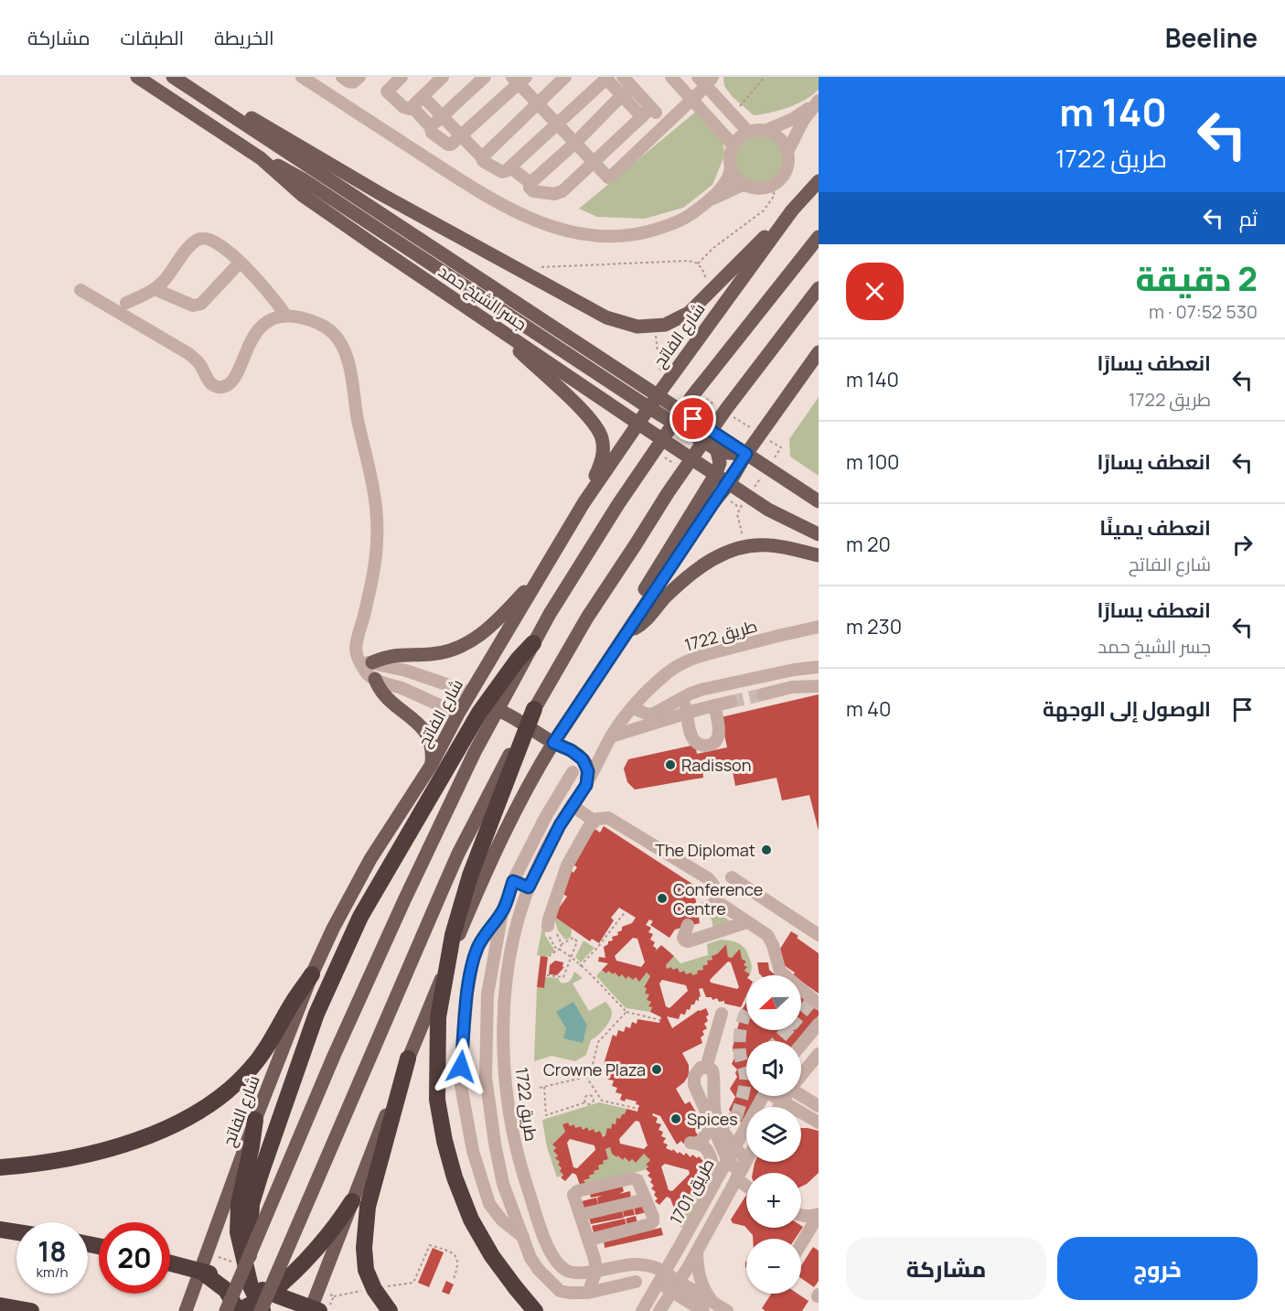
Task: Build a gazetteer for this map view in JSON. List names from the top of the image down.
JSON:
{
  "streets": {
    "main road": ["جسر الشيخ حمد", "شارع الفاتح"],
    "street": ["طريق 1722", "طريق 1701"]
  },
  "crossings": [
    ["جسر الشيخ حمد", "شارع الفاتح"],
    ["طريق 1722", "طريق 1701"]
  ],
  "places": [
    "Radisson",
    "The Diplomat",
    "Conference Centre",
    "Crowne Plaza",
    "Spices"
  ],
  "north": "left",
  "page": {
    "header": "Beeline",
    "nav": ["الخريطة", "الطبقات", "مشاركة"],
    "turn": ["140 m", "طريق 1722"],
    "then": "ثم",
    "heading": ["2 دقيقة", "530 m · 07:52"],
    "list": [
      {
        "name": "انعطف يسارًا",
        "note": "طريق 1722",
        "value": "140 m"
      },
      {
        "name": "انعطف يسارًا",
        "value": "100 m"
      },
      {
        "name": "انعطف يمينًا",
        "note": "شارع الفاتح",
        "value": "20 m"
      },
      {
        "name": "انعطف يسارًا",
        "note": "جسر الشيخ حمد",
        "value": "230 m"
      },
      {
        "name": "الوصول إلى الوجهة",
        "value": "40 m"
      }
    ],
    "map_buttons": ["+", "−"],
    "speed": "18 km/h",
    "limit": "20",
    "buttons": ["خروج", "مشاركة"]
  }
}
